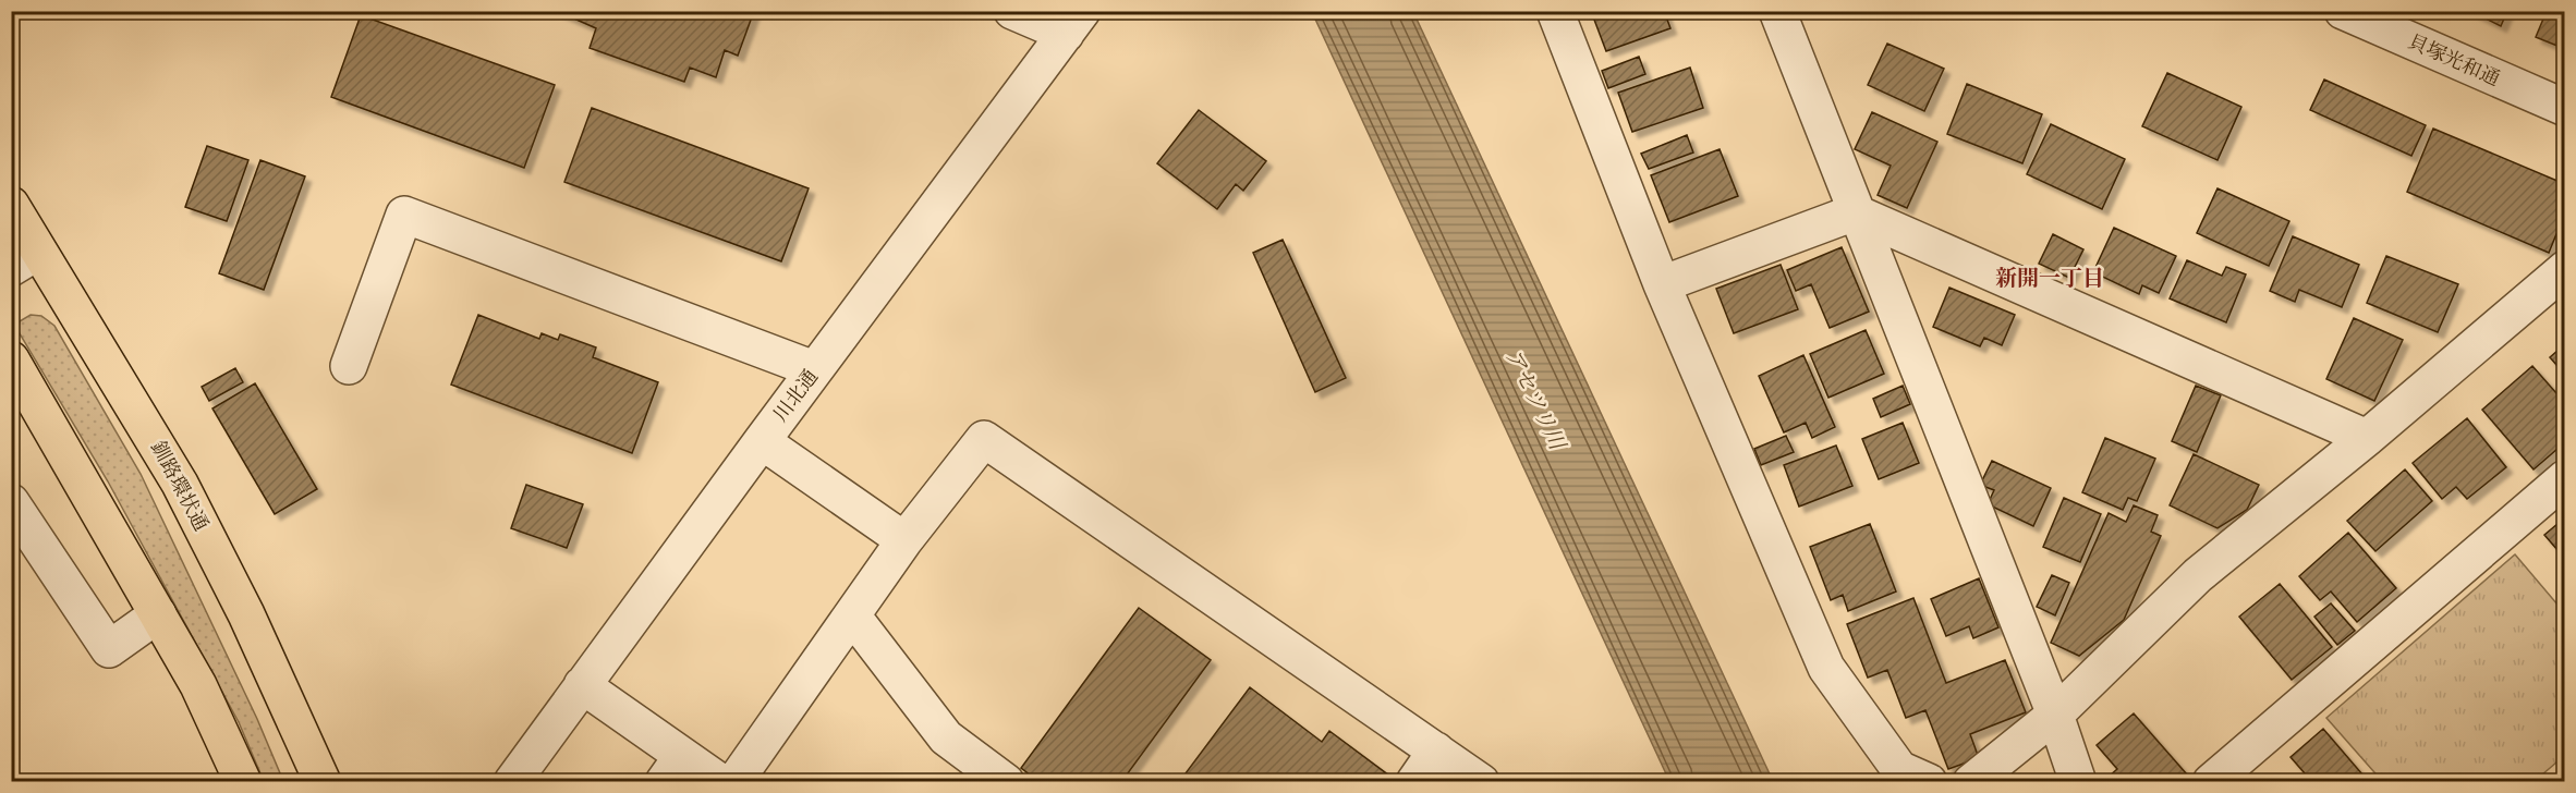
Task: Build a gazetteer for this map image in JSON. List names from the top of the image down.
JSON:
{
  "streets": {
    "highway": ["釧路環状通"],
    "street": ["貝塚光和通", "川北通"]
  },
  "districts": ["新開一丁目"],
  "water": ["アセツリ川"]
}
